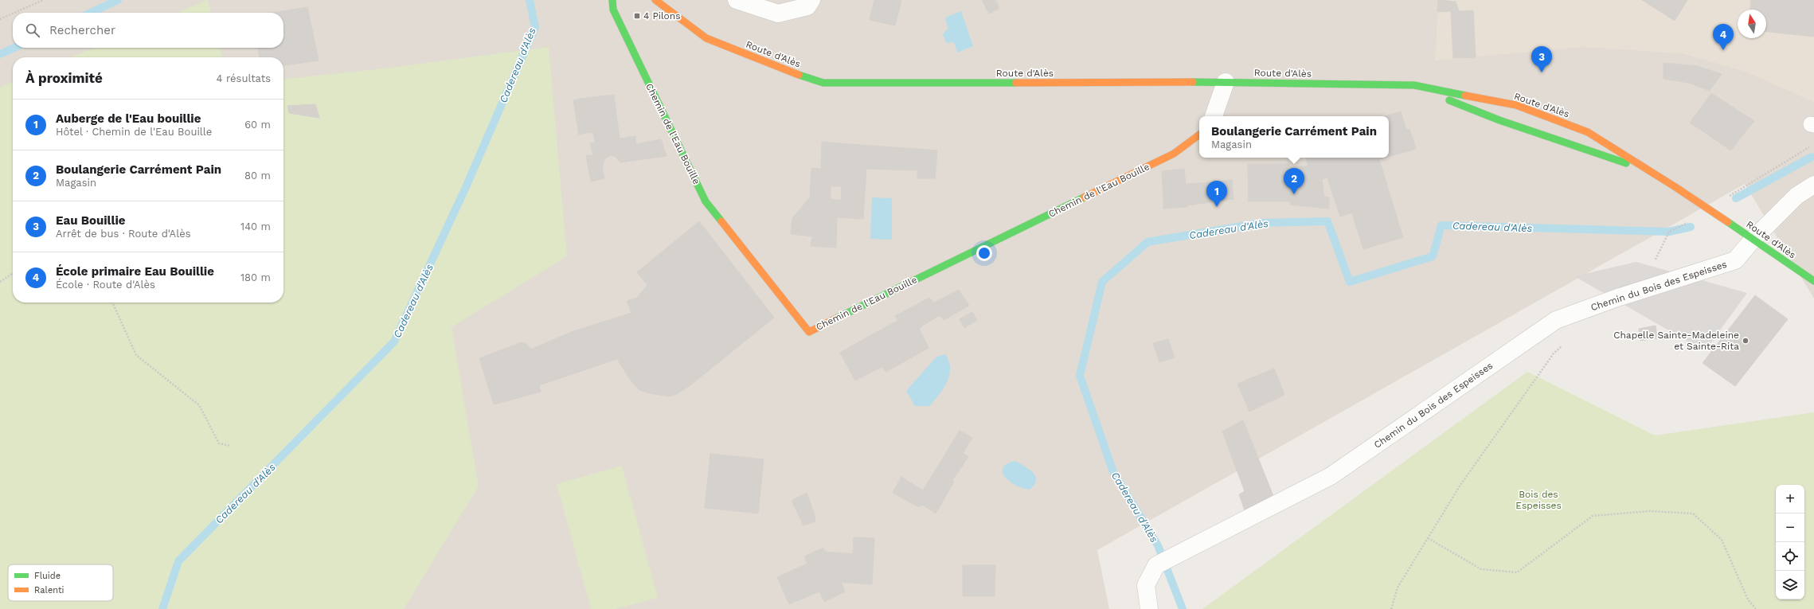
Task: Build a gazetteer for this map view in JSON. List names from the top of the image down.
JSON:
{
  "streets": {
    "main road": ["Route d'Alès", "Chemin de l'Eau Bouille"],
    "street": ["Chemin du Bois des Espeisses"]
  },
  "crossings": [
    ["Route d'Alès", "Chemin du Bois des Espeisses"]
  ],
  "water": ["Cadereau d'Alès"],
  "parks": ["Bois des Espeisses"],
  "places": {
    "transit": ["4 Pilons"],
    "other": ["Chapelle Sainte-Madeleine et Sainte-Rita"]
  },
  "legend": ["Fluide", "Ralenti"],
  "north": "top",
  "page": {
    "search": "Rechercher",
    "pins": [
      "4",
      "3",
      "2",
      "1"
    ],
    "heading": ["À proximité", "4 résultats"],
    "list": [
      {
        "mark": "1",
        "name": "Auberge de l'Eau bouillie",
        "note": "Hôtel · Chemin de l'Eau Bouille",
        "value": "60 m"
      },
      {
        "mark": "2",
        "name": "Boulangerie Carrément Pain",
        "note": "Magasin",
        "value": "80 m"
      },
      {
        "mark": "3",
        "name": "Eau Bouillie",
        "note": "Arrêt de bus · Route d'Alès",
        "value": "140 m"
      },
      {
        "mark": "4",
        "name": "École primaire Eau Bouillie",
        "note": "École · Route d'Alès",
        "value": "180 m"
      }
    ],
    "popup": ["Boulangerie Carrément Pain", "Magasin"],
    "map_buttons": ["+", "−"]
  }
}
